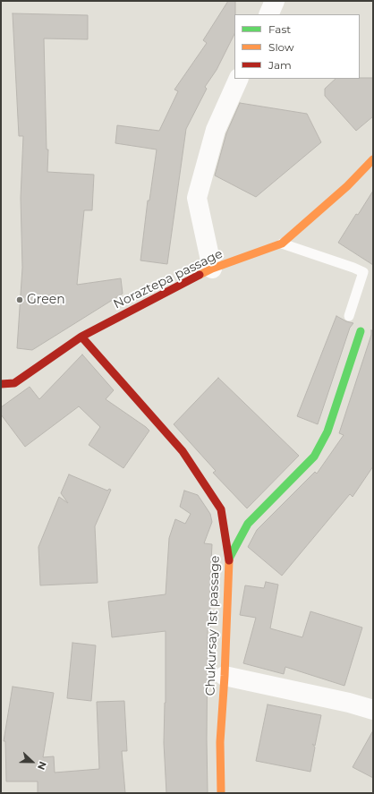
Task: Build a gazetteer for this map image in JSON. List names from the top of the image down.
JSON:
{
  "streets": {
    "street": ["Noraztepa passage", "Chukursay 1st passage"]
  },
  "crossings": [
    ["Noraztepa passage", "Chukursay 1st passage"]
  ],
  "places": ["Green"],
  "legend": ["Fast", "Slow", "Jam"],
  "north": "right"
}
